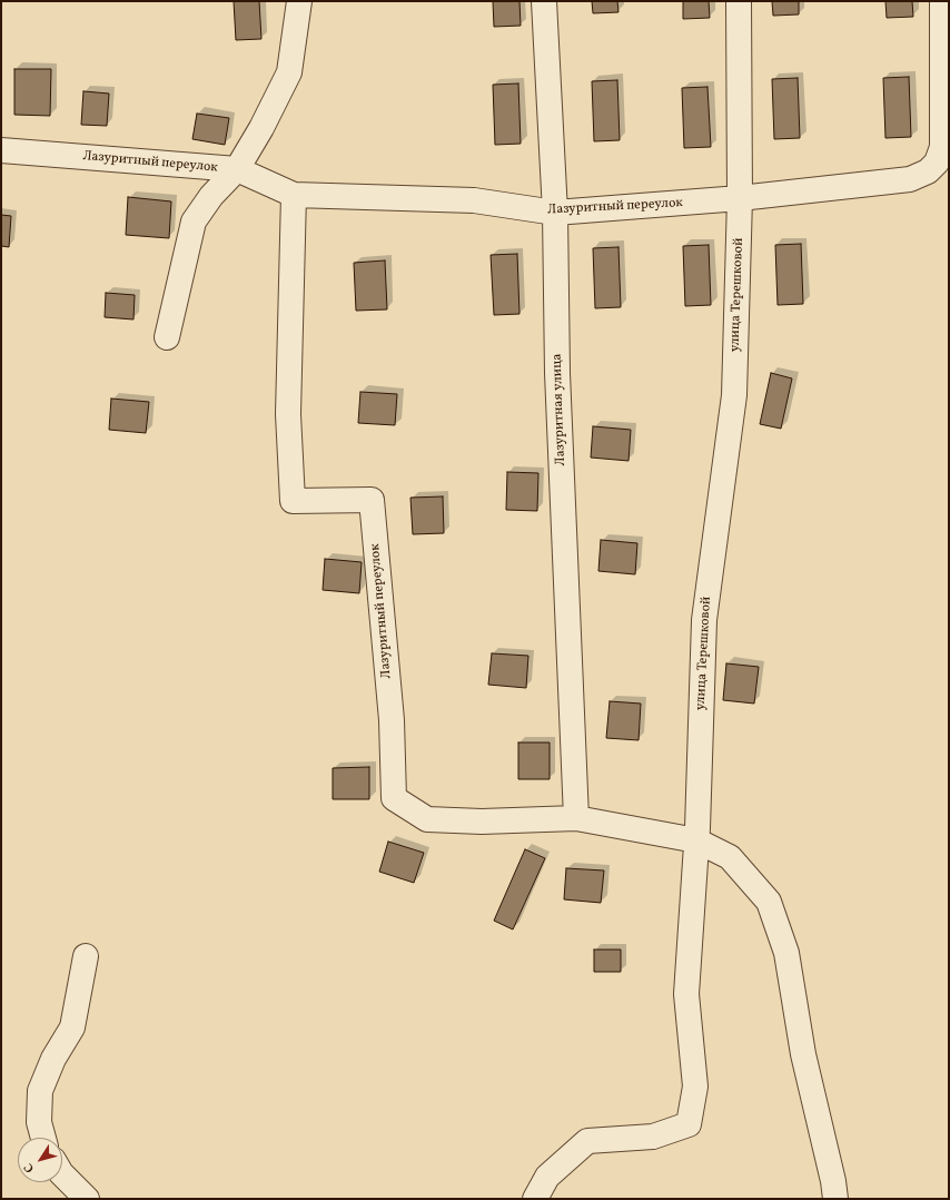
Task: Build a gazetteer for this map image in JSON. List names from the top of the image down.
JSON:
{
  "streets": {
    "street": ["Лазуритный переулок", "улица Терешковой", "Лазуритная улица"]
  },
  "crossings": [
    ["Лазуритный переулок", "улица Терешковой"],
    ["Лазуритный переулок", "Лазуритная улица"]
  ],
  "north": "bottom left"
}
